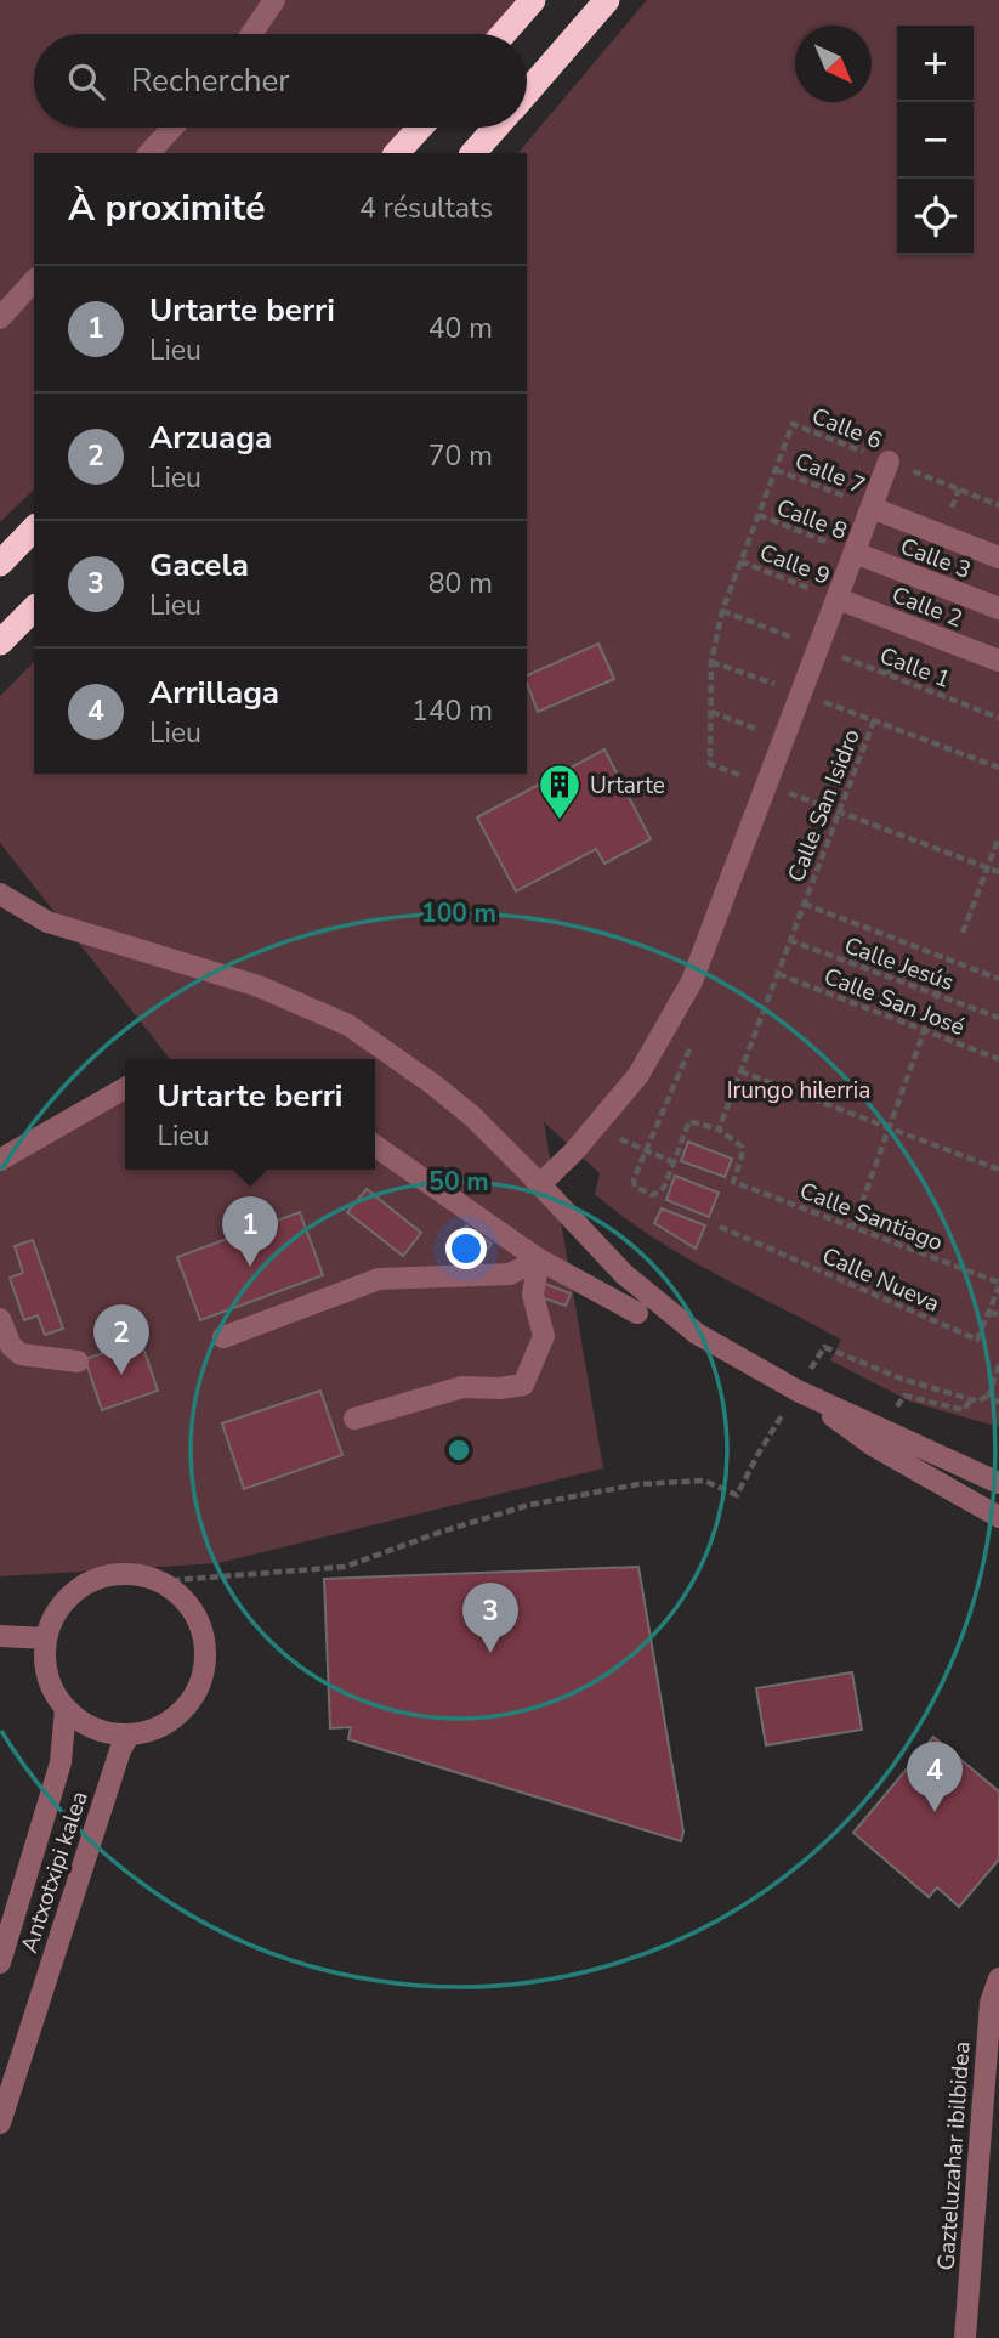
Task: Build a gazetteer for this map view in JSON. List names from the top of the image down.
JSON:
{
  "streets": {
    "street": [
      "Calle 3",
      "Calle 2",
      "Antxotxipi kalea",
      "Gazteluzahar ibilbidea"
    ],
    "path": [
      "Calle 6",
      "Calle 7",
      "Calle 8",
      "Calle 9",
      "Calle 1",
      "Calle San Isidro",
      "Calle Jesús",
      "Calle San José",
      "Calle Santiago",
      "Calle Nueva"
    ]
  },
  "crossings": [
    ["Calle 6", "Calle 7"],
    ["Calle 8", "Calle 3"],
    ["Calle 9", "Calle 2"],
    ["Calle San Isidro", "Calle Jesús"],
    ["Calle San Isidro", "Calle San José"],
    ["Calle San Isidro", "Calle Santiago"],
    ["Calle Santiago", "Calle Nueva"]
  ],
  "parks": ["Irungo hilerria"],
  "places": {
    "building": ["Urtarte"]
  },
  "north": "bottom right",
  "page": {
    "map_buttons": ["+", "−"],
    "search": "Rechercher",
    "heading": ["À proximité", "4 résultats"],
    "list": [
      {
        "mark": "1",
        "name": "Urtarte berri",
        "note": "Lieu",
        "value": "40 m"
      },
      {
        "mark": "2",
        "name": "Arzuaga",
        "note": "Lieu",
        "value": "70 m"
      },
      {
        "mark": "3",
        "name": "Gacela",
        "note": "Lieu",
        "value": "80 m"
      },
      {
        "mark": "4",
        "name": "Arrillaga",
        "note": "Lieu",
        "value": "140 m"
      }
    ],
    "popup": ["Urtarte berri", "Lieu"],
    "pins": [
      "1",
      "2",
      "3",
      "4"
    ]
  },
  "rings": ["100 m", "50 m"]
}
